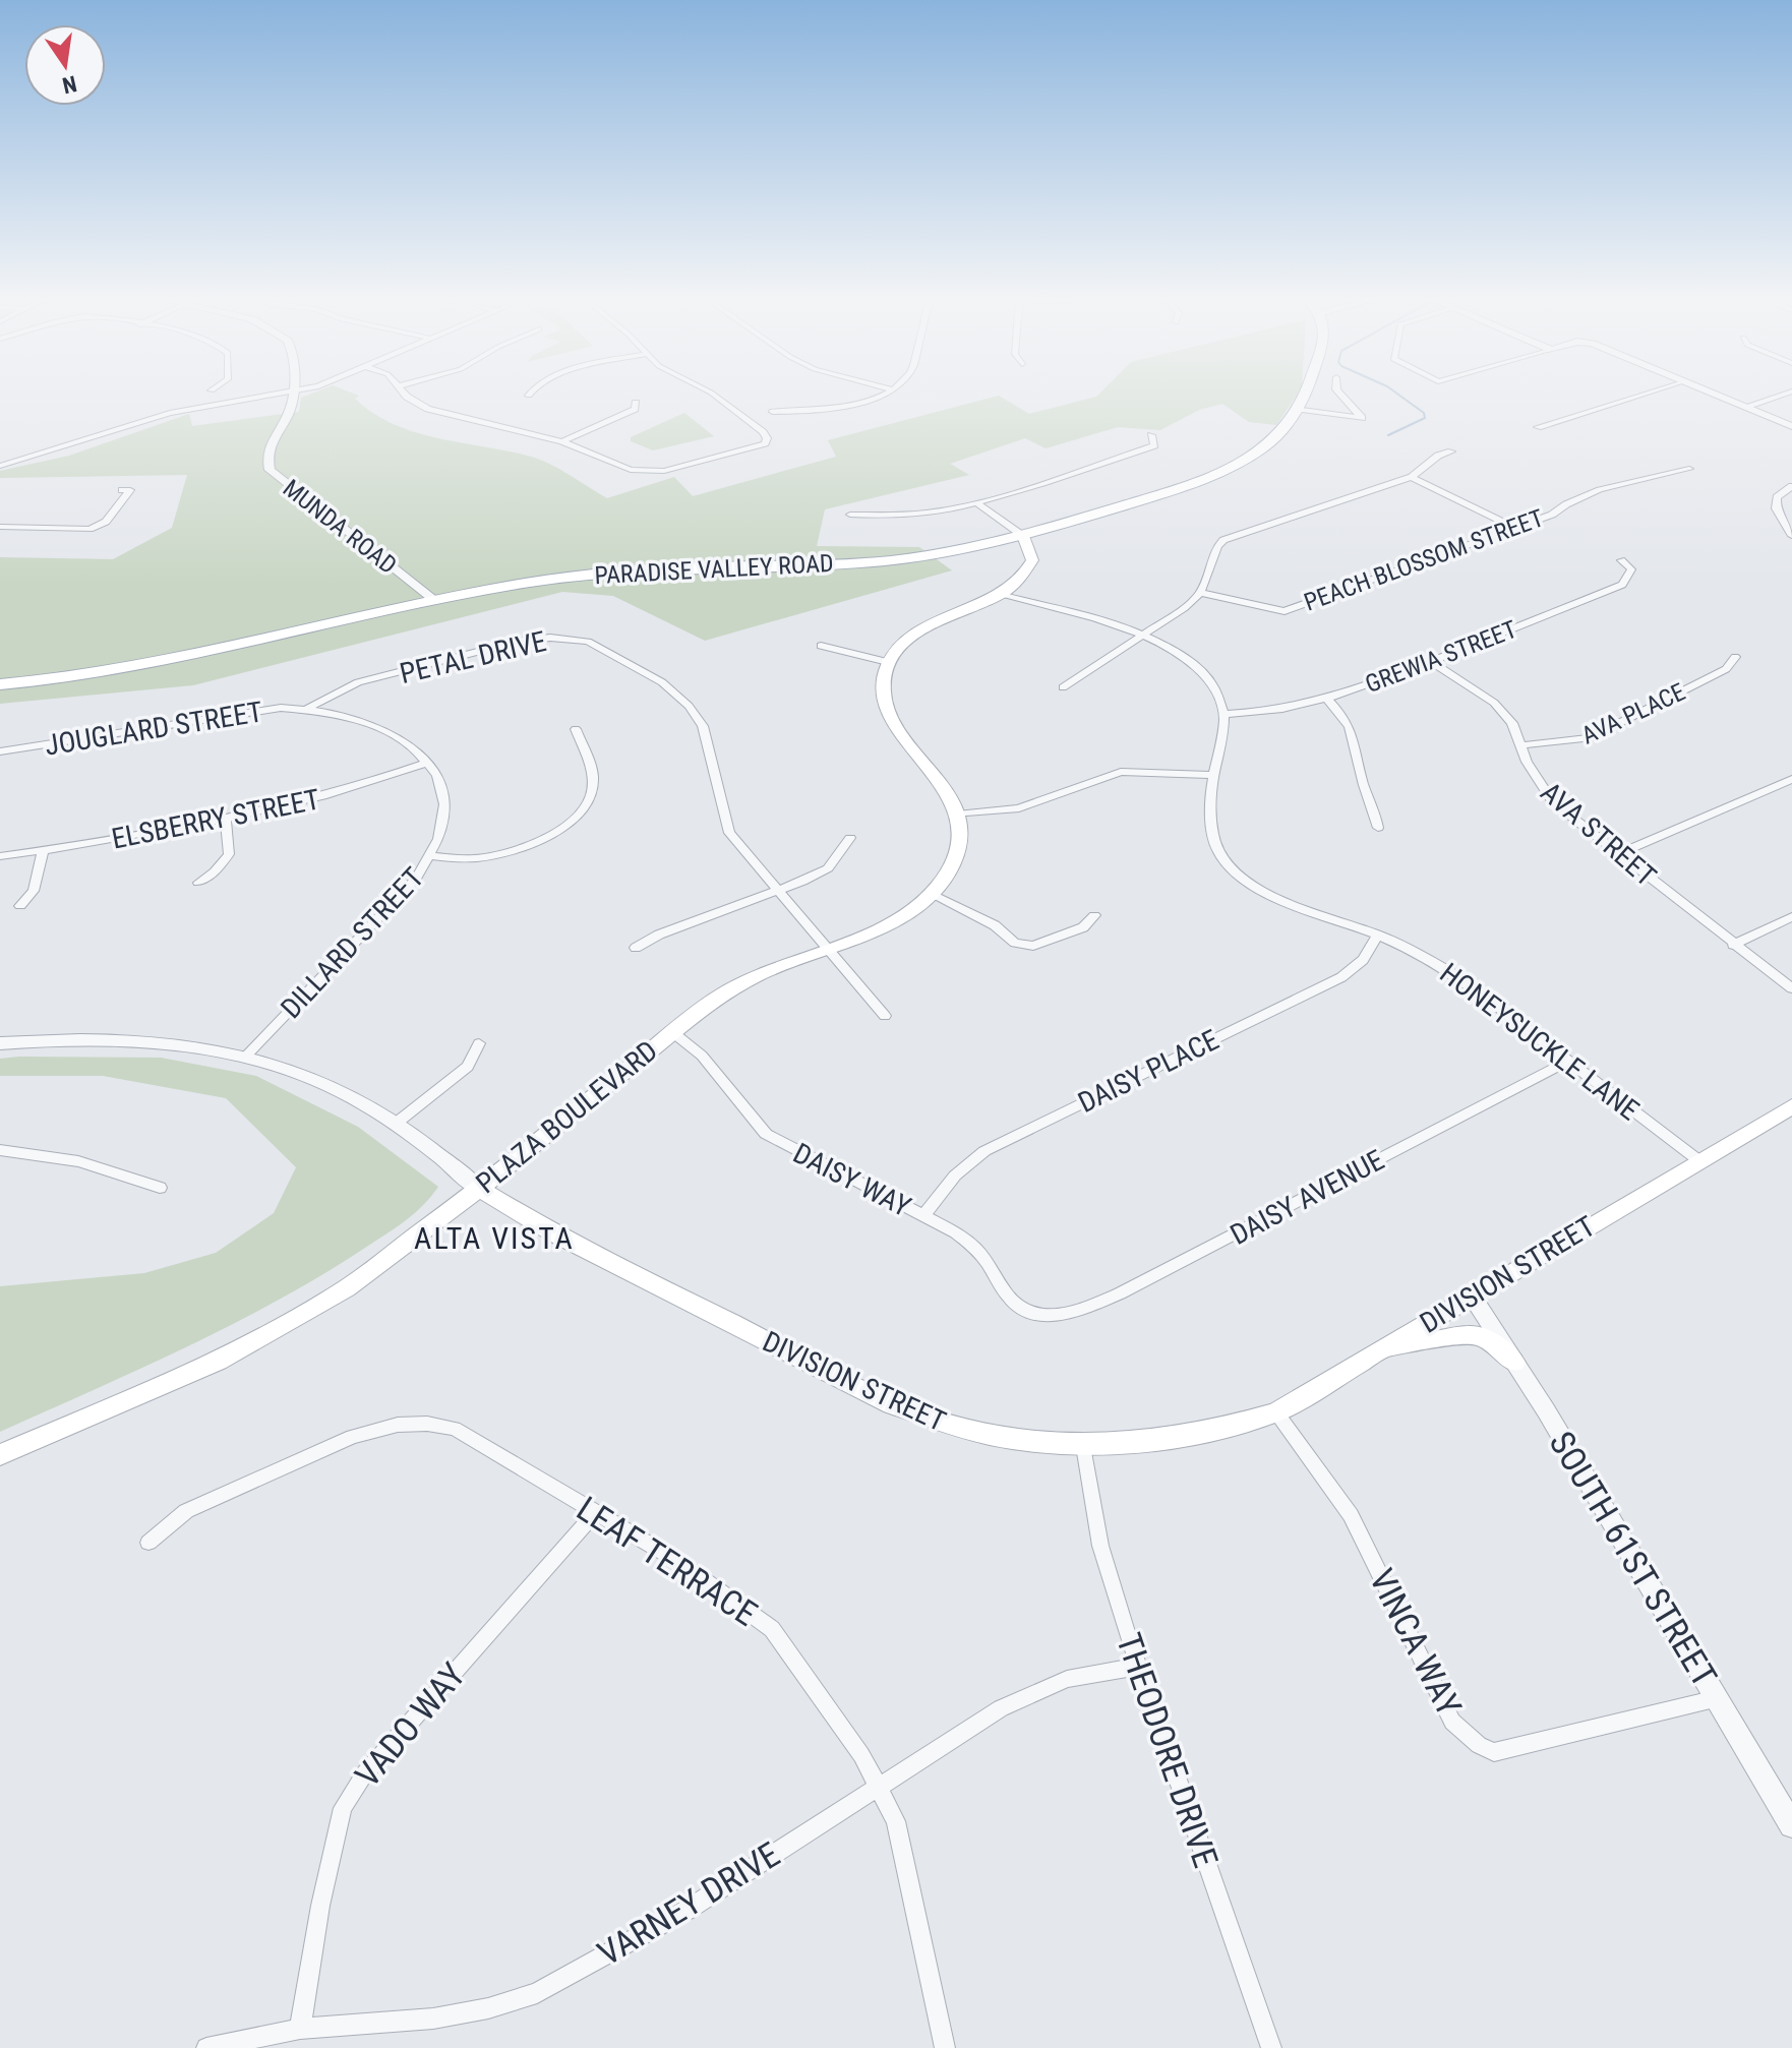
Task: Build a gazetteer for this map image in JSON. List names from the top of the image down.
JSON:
{
  "streets": {
    "main road": ["PARADISE VALLEY ROAD", "PLAZA BOULEVARD", "DIVISION STREET"],
    "street": [
      "MUNDA ROAD",
      "PEACH BLOSSOM STREET",
      "PETAL DRIVE",
      "GREWIA STREET",
      "AVA PLACE",
      "JOUGLARD STREET",
      "ELSBERRY STREET",
      "AVA STREET",
      "DILLARD STREET",
      "HONEYSUCKLE LANE",
      "DAISY PLACE",
      "DAISY WAY",
      "DAISY AVENUE",
      "SOUTH 61ST STREET",
      "LEAF TERRACE",
      "VINCA WAY",
      "VADO WAY",
      "THEODORE DRIVE",
      "VARNEY DRIVE"
    ]
  },
  "crossings": [
    ["MUNDA ROAD", "PARADISE VALLEY ROAD"],
    ["PETAL DRIVE", "JOUGLARD STREET"],
    ["PETAL DRIVE", "DILLARD STREET"],
    ["PETAL DRIVE", "PLAZA BOULEVARD"],
    ["GREWIA STREET", "AVA STREET"],
    ["GREWIA STREET", "HONEYSUCKLE LANE"],
    ["AVA PLACE", "AVA STREET"],
    ["JOUGLARD STREET", "DILLARD STREET"],
    ["ELSBERRY STREET", "DILLARD STREET"],
    ["DILLARD STREET", "DIVISION STREET"],
    ["HONEYSUCKLE LANE", "DAISY PLACE"],
    ["HONEYSUCKLE LANE", "DAISY AVENUE"],
    ["HONEYSUCKLE LANE", "DIVISION STREET"],
    ["DAISY PLACE", "DAISY WAY"],
    ["PLAZA BOULEVARD", "DAISY WAY"],
    ["PLAZA BOULEVARD", "DIVISION STREET"],
    ["DAISY WAY", "DAISY AVENUE"],
    ["DIVISION STREET", "SOUTH 61ST STREET"],
    ["DIVISION STREET", "VINCA WAY"],
    ["DIVISION STREET", "THEODORE DRIVE"],
    ["SOUTH 61ST STREET", "VINCA WAY"],
    ["LEAF TERRACE", "VADO WAY"],
    ["LEAF TERRACE", "VARNEY DRIVE"],
    ["VADO WAY", "VARNEY DRIVE"],
    ["THEODORE DRIVE", "VARNEY DRIVE"]
  ],
  "districts": ["ALTA VISTA"],
  "north": "bottom"
}
